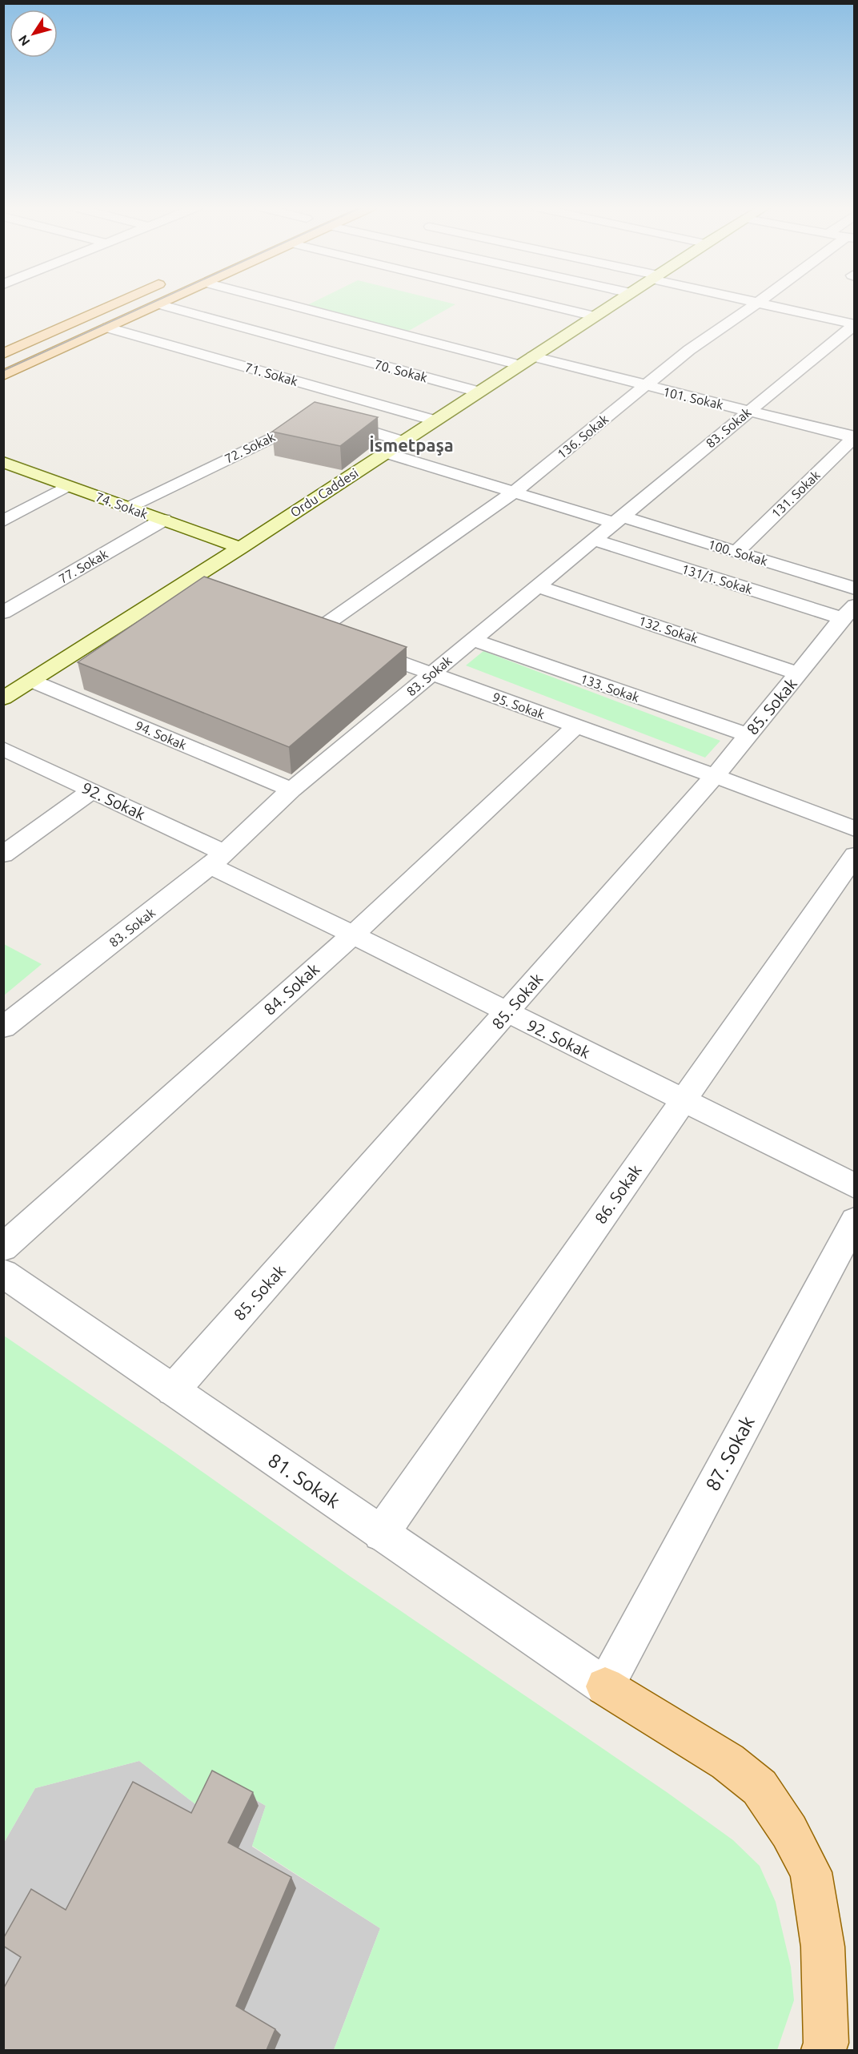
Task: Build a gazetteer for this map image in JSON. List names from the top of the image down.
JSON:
{
  "streets": {
    "main road": ["Ordu Caddesi", "74. Sokak"],
    "street": [
      "70. Sokak",
      "71. Sokak",
      "101. Sokak",
      "83. Sokak",
      "136. Sokak",
      "72. Sokak",
      "131. Sokak",
      "100. Sokak",
      "77. Sokak",
      "131/1. Sokak",
      "132. Sokak",
      "133. Sokak",
      "95. Sokak",
      "85. Sokak",
      "94. Sokak",
      "92. Sokak",
      "84. Sokak",
      "86. Sokak",
      "87. Sokak",
      "81. Sokak"
    ]
  },
  "crossings": [
    ["70. Sokak", "Ordu Caddesi"],
    ["71. Sokak", "Ordu Caddesi"],
    ["101. Sokak", "83. Sokak"],
    ["101. Sokak", "136. Sokak"],
    ["101. Sokak", "Ordu Caddesi"],
    ["101. Sokak", "131. Sokak"],
    ["83. Sokak", "100. Sokak"],
    ["83. Sokak", "131/1. Sokak"],
    ["83. Sokak", "132. Sokak"],
    ["83. Sokak", "133. Sokak"],
    ["83. Sokak", "95. Sokak"],
    ["83. Sokak", "94. Sokak"],
    ["83. Sokak", "92. Sokak"],
    ["136. Sokak", "100. Sokak"],
    ["136. Sokak", "95. Sokak"],
    ["72. Sokak", "Ordu Caddesi"],
    ["72. Sokak", "74. Sokak"],
    ["Ordu Caddesi", "74. Sokak"],
    ["Ordu Caddesi", "100. Sokak"],
    ["Ordu Caddesi", "94. Sokak"],
    ["131. Sokak", "100. Sokak"],
    ["74. Sokak", "77. Sokak"],
    ["131/1. Sokak", "85. Sokak"],
    ["132. Sokak", "85. Sokak"],
    ["133. Sokak", "85. Sokak"],
    ["95. Sokak", "85. Sokak"],
    ["95. Sokak", "84. Sokak"],
    ["85. Sokak", "92. Sokak"],
    ["85. Sokak", "81. Sokak"],
    ["92. Sokak", "84. Sokak"],
    ["92. Sokak", "86. Sokak"],
    ["86. Sokak", "81. Sokak"],
    ["87. Sokak", "81. Sokak"]
  ],
  "districts": ["İsmetpaşa"],
  "north": "bottom left"
}
